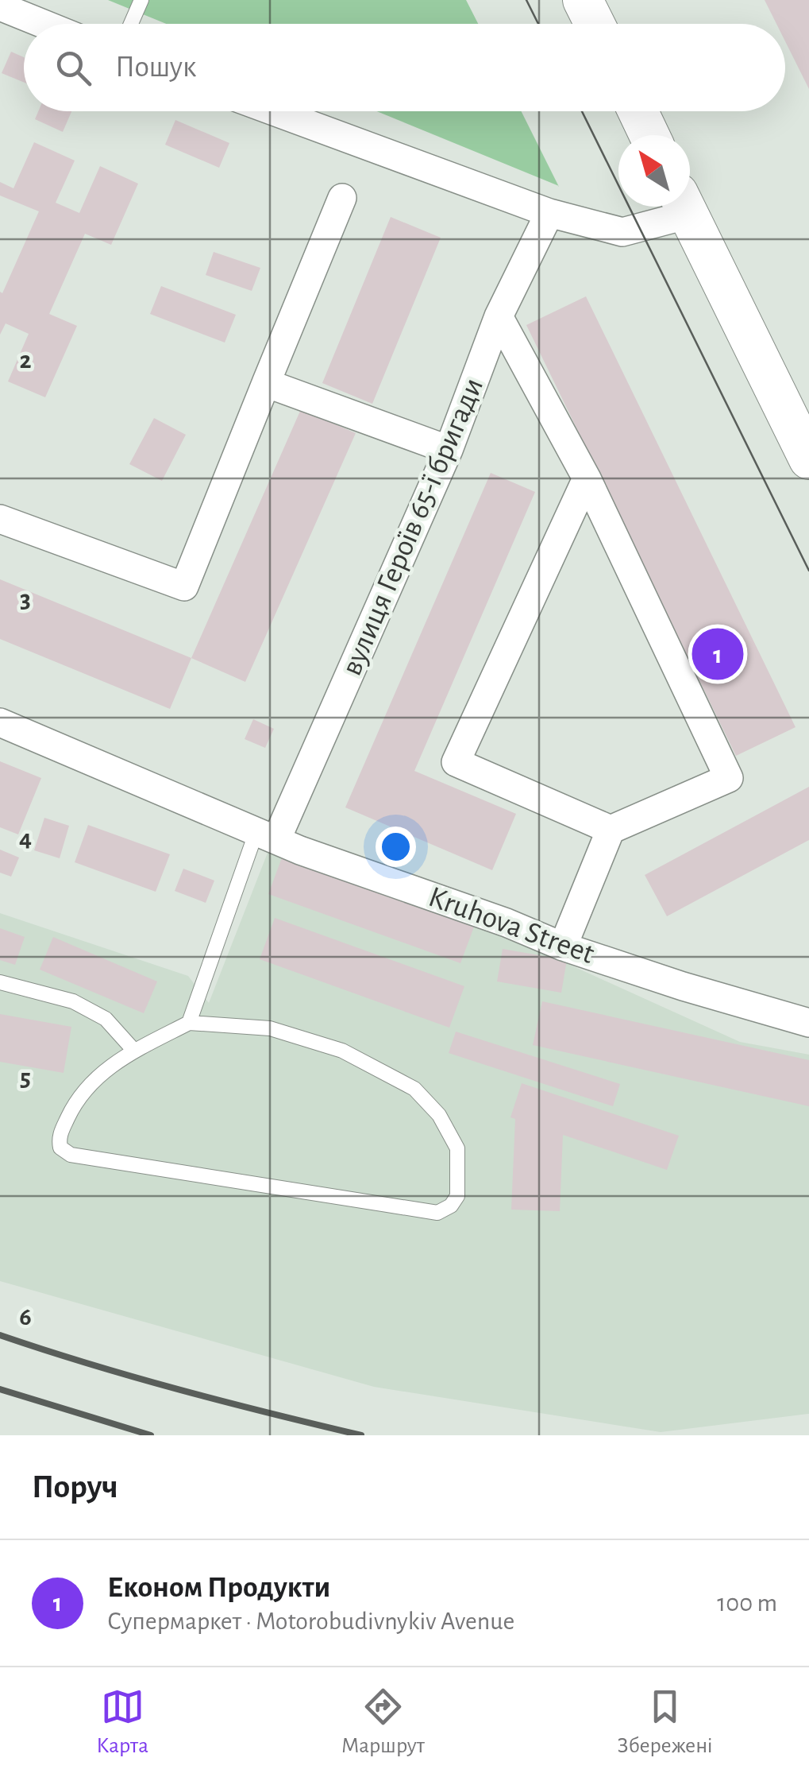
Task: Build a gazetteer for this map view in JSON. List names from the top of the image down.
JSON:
{
  "streets": {
    "street": ["вулиця Героїв 65-ї бригади", "Kruhova Street"]
  },
  "crossings": [
    ["вулиця Героїв 65-ї бригади", "Kruhova Street"]
  ],
  "north": "top left",
  "page": {
    "search": "Пошук",
    "pins": "1",
    "heading": "Поруч",
    "list": [
      {
        "mark": "1",
        "name": "Економ Продукти",
        "note": "Супермаркет · Motorobudivnykiv Avenue",
        "value": "100 m"
      }
    ],
    "nav": ["Карта", "Маршрут", "Збережені"]
  },
  "grid": {
    "rows": [
      "2",
      "3",
      "4",
      "5",
      "6"
    ]
  }
}
